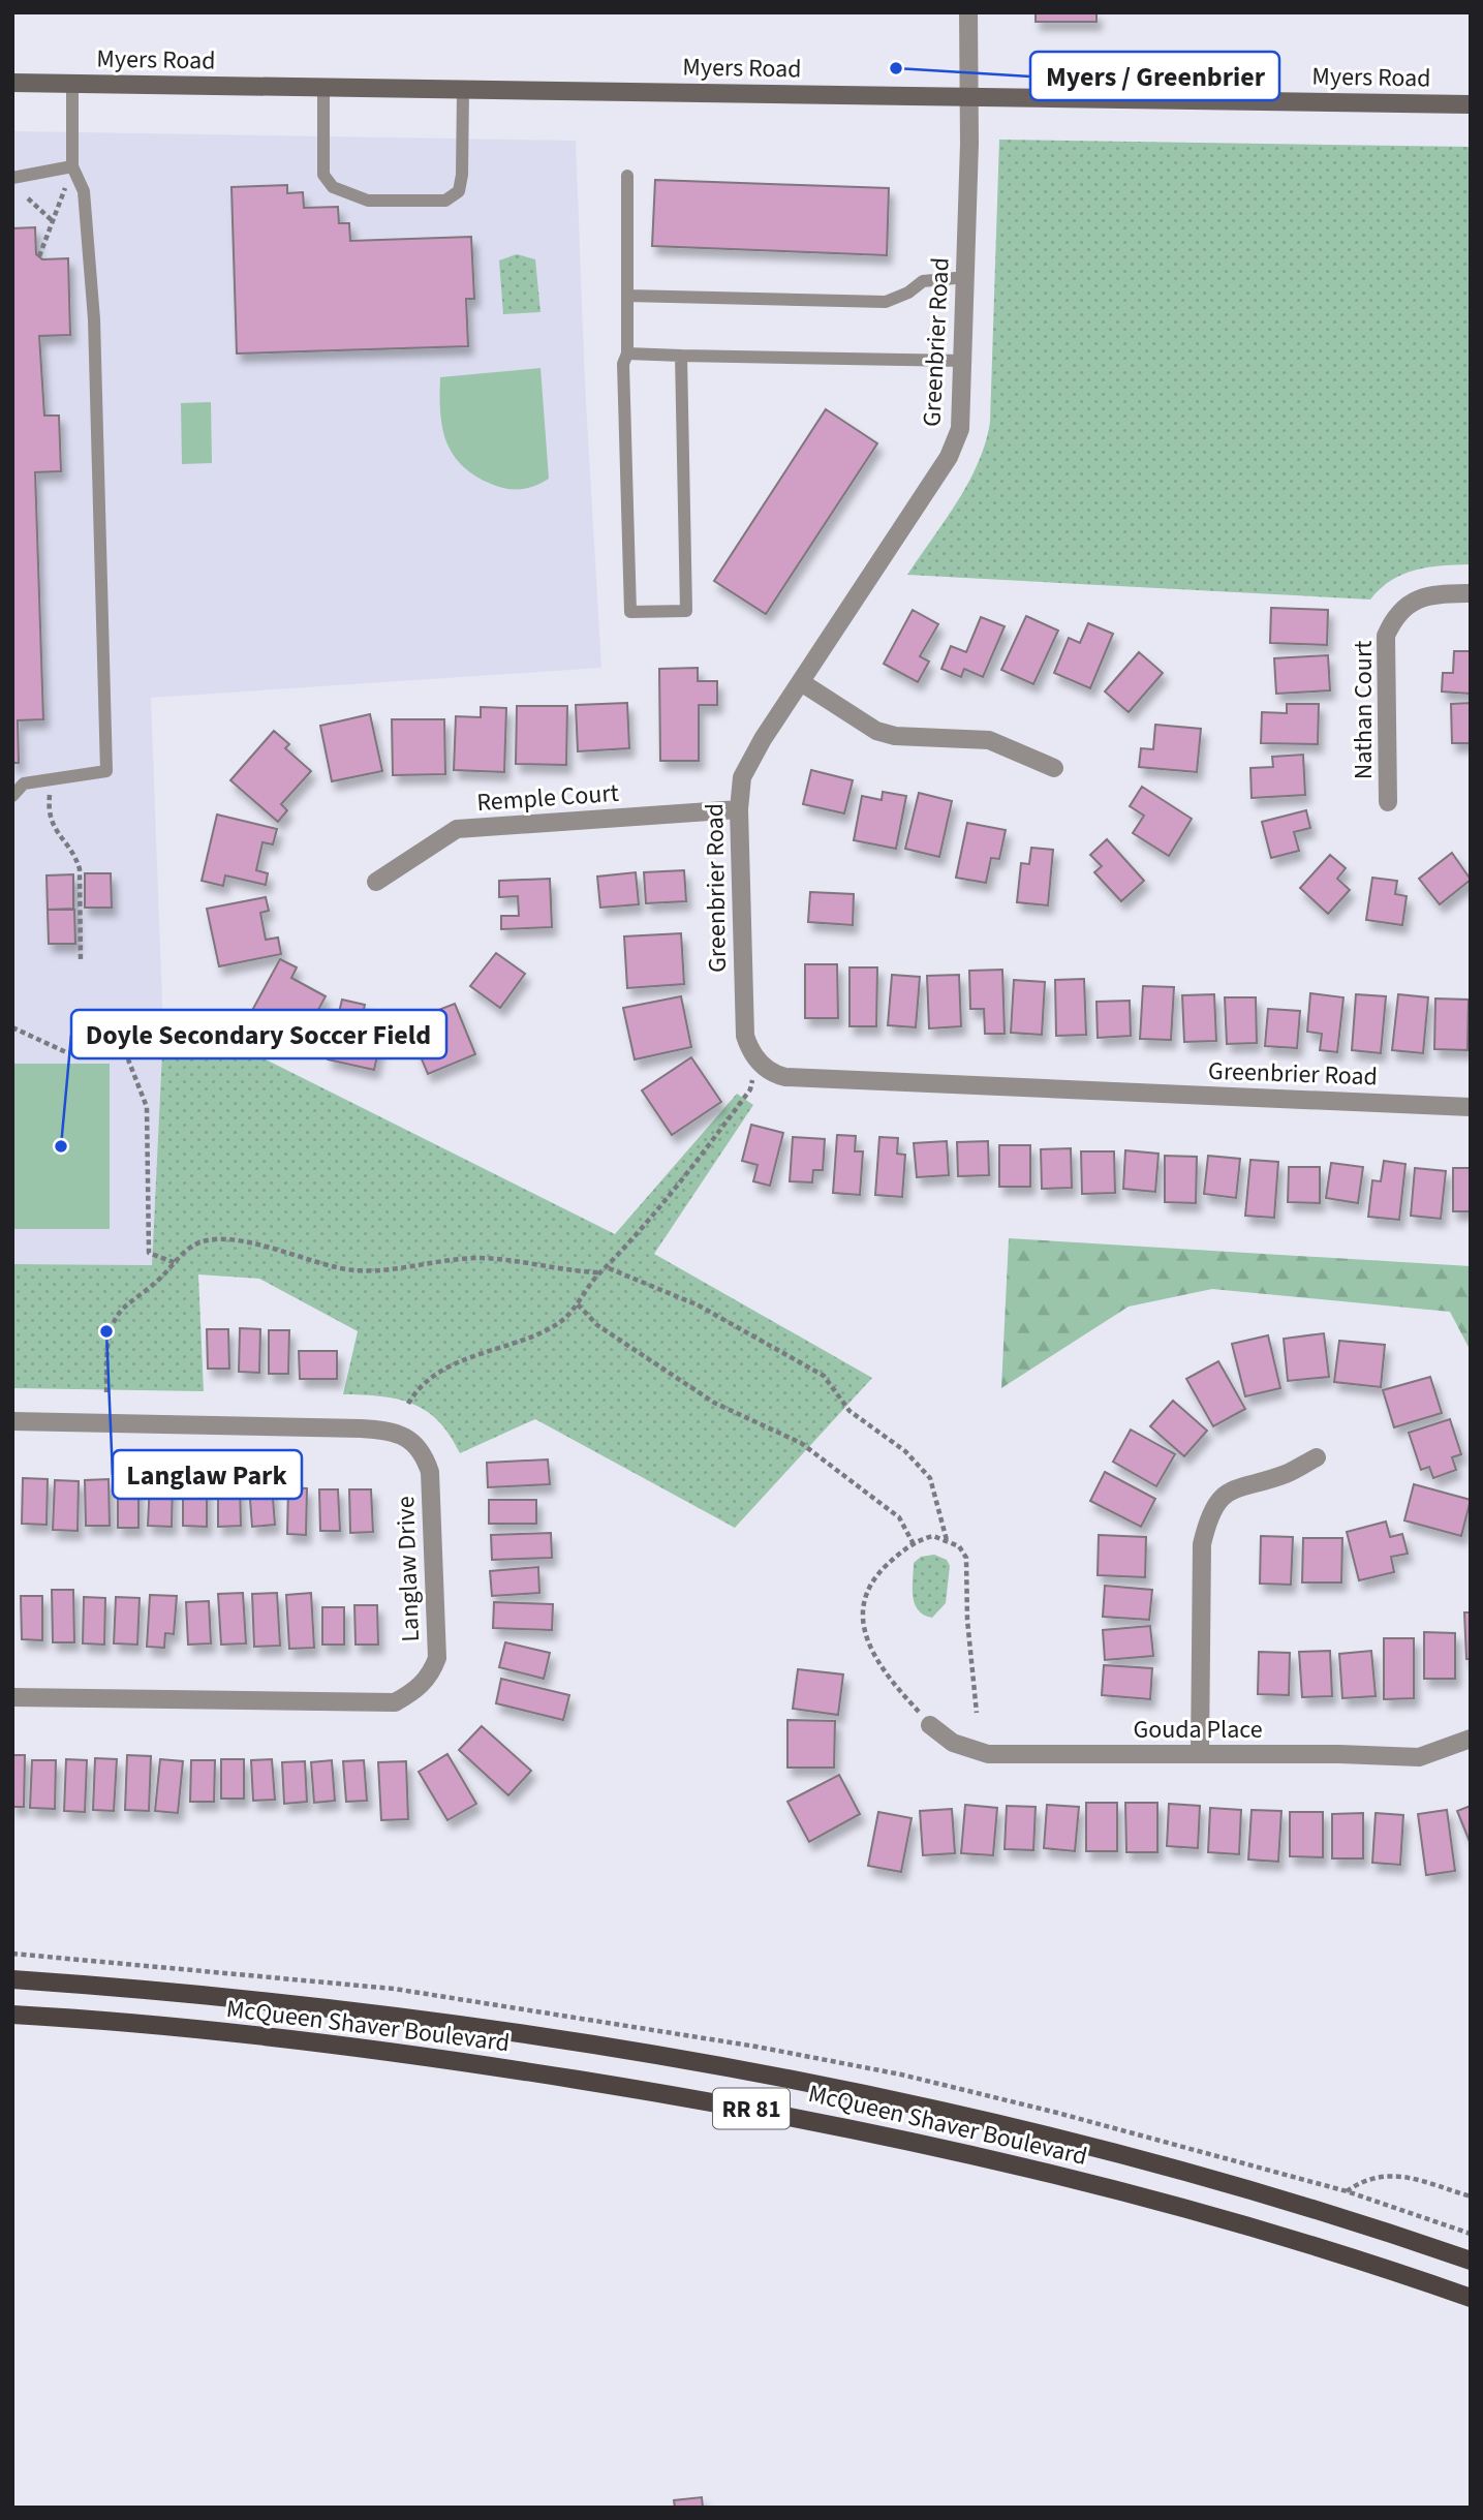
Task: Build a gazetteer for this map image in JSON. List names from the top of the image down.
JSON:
{
  "streets": {
    "main road": ["Myers Road", "McQueen Shaver Boulevard", "RR 81"],
    "street": [
      "Greenbrier Road",
      "Nathan Court",
      "Remple Court",
      "Langlaw Drive",
      "Gouda Place"
    ]
  },
  "crossings": [
    ["Myers Road", "Greenbrier Road"],
    ["Greenbrier Road", "Remple Court"]
  ],
  "places": ["Myers / Greenbrier", "Doyle Secondary Soccer Field", "Langlaw Park"]
}
